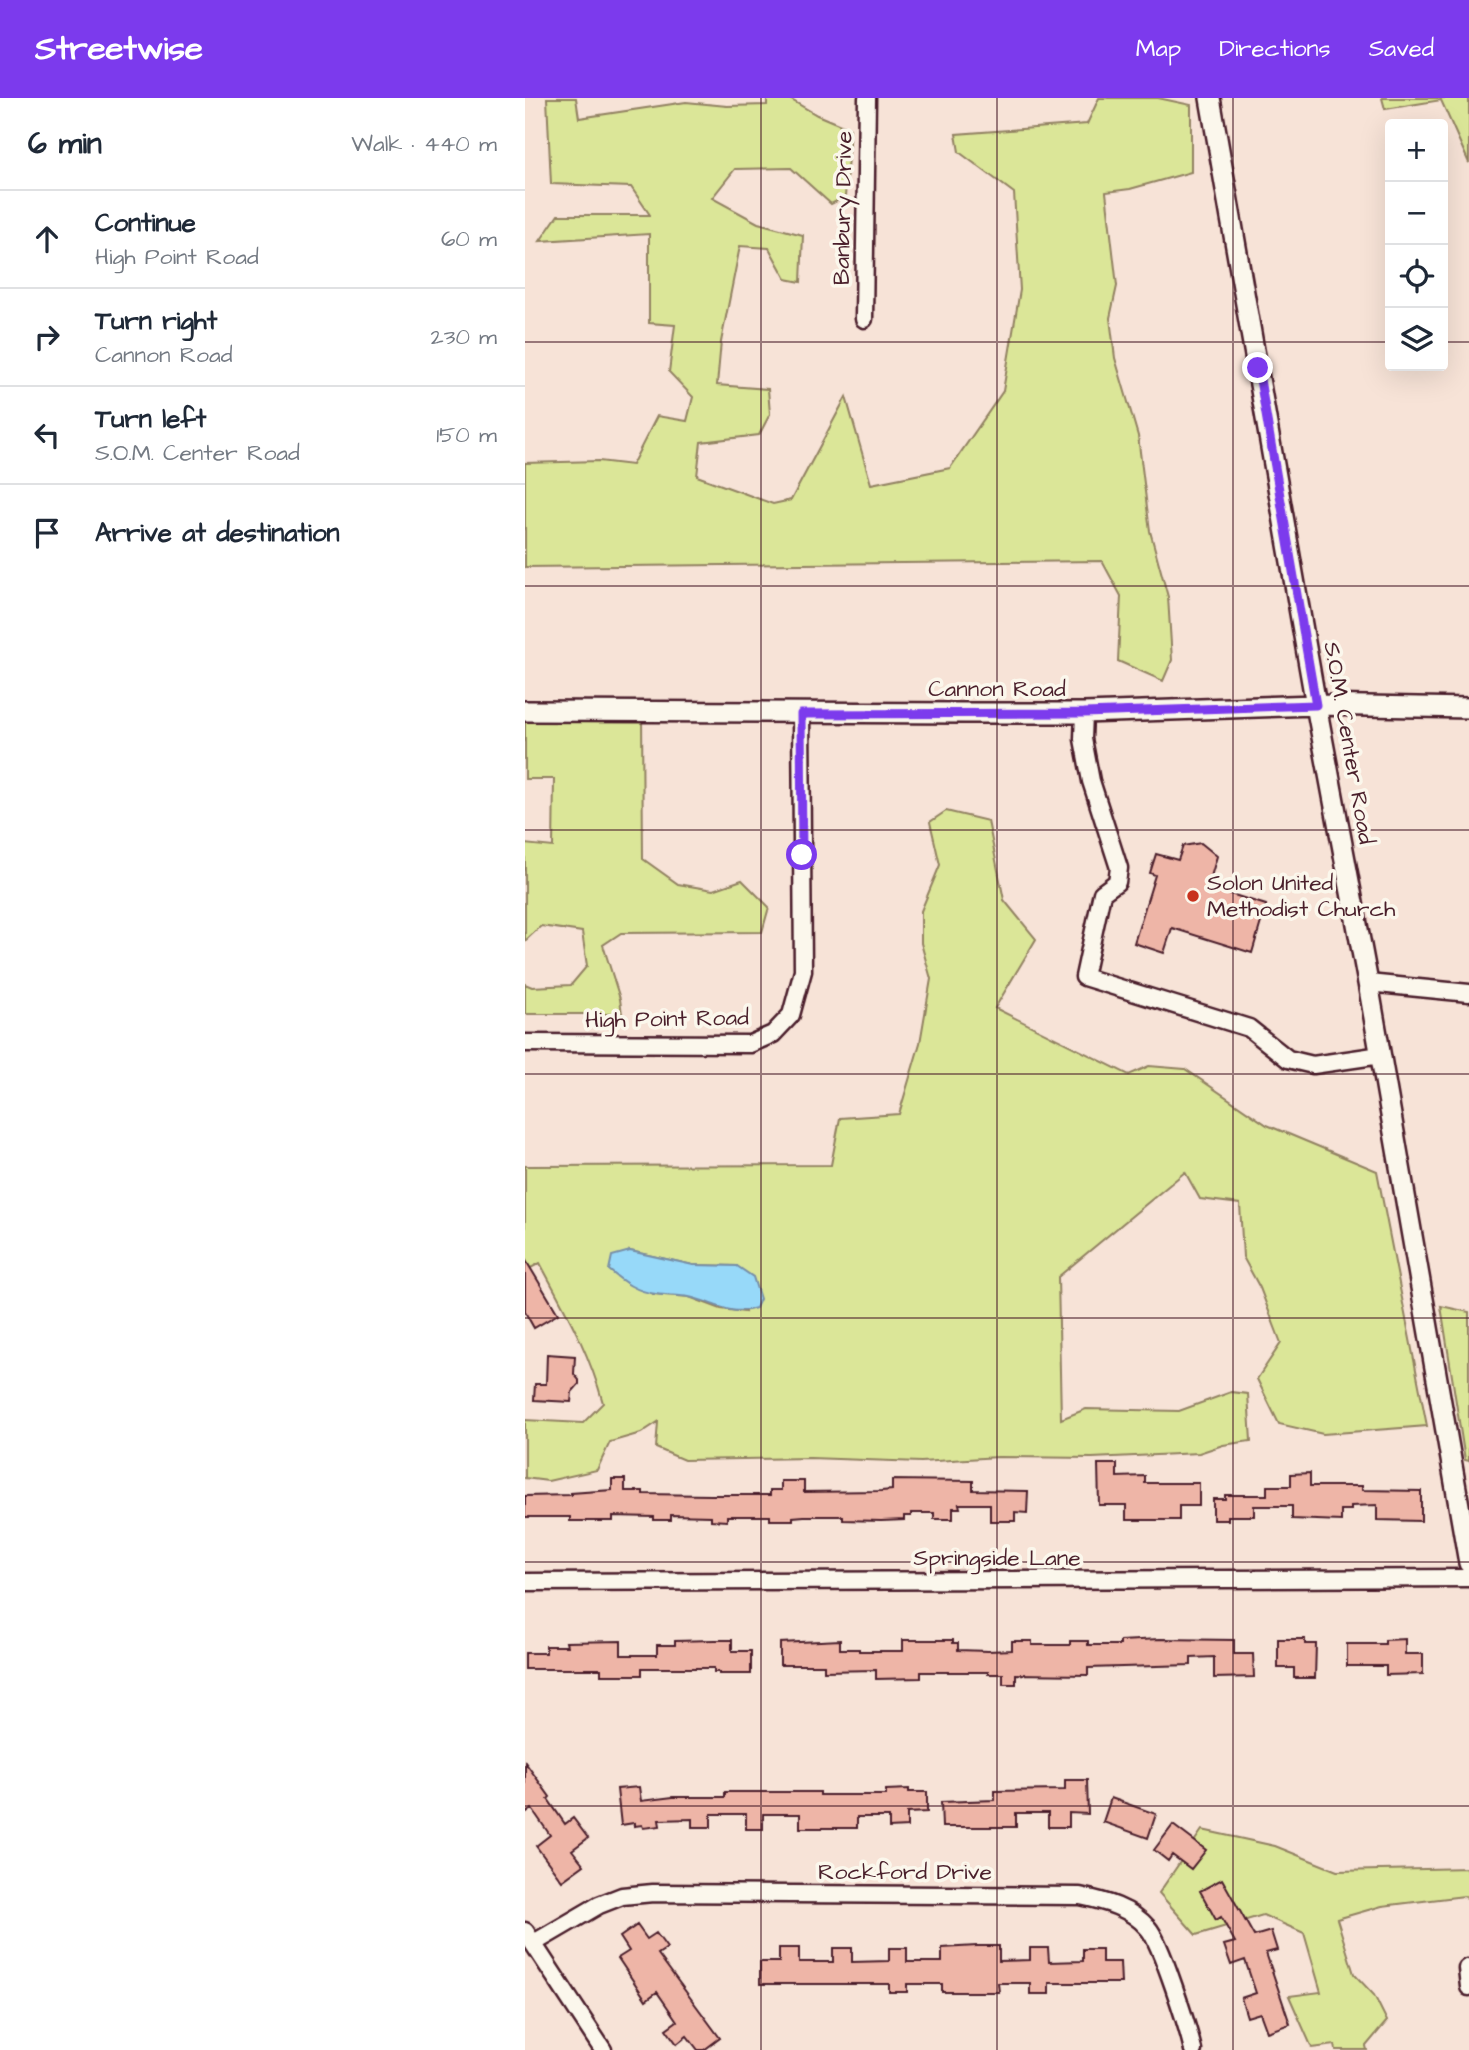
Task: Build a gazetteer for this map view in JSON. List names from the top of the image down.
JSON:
{
  "streets": {
    "main road": ["Cannon Road", "S.O.M. Center Road"],
    "street": [
      "Banbury Drive",
      "High Point Road",
      "Springside Lane",
      "Rockford Drive"
    ]
  },
  "crossings": [
    ["Cannon Road", "S.O.M. Center Road"],
    ["Cannon Road", "High Point Road"]
  ],
  "places": ["Solon United Methodist Church"],
  "page": {
    "header": "Streetwise",
    "nav": ["Map", "Directions", "Saved"],
    "heading": ["6 min", "Walk · 440 m"],
    "map_buttons": ["+", "−"],
    "list": [
      ["Continue", "High Point Road", "60 m"],
      ["Turn right", "Cannon Road", "230 m"],
      ["Turn left", "S.O.M. Center Road", "150 m"],
      "Arrive at destination"
    ]
  }
}
